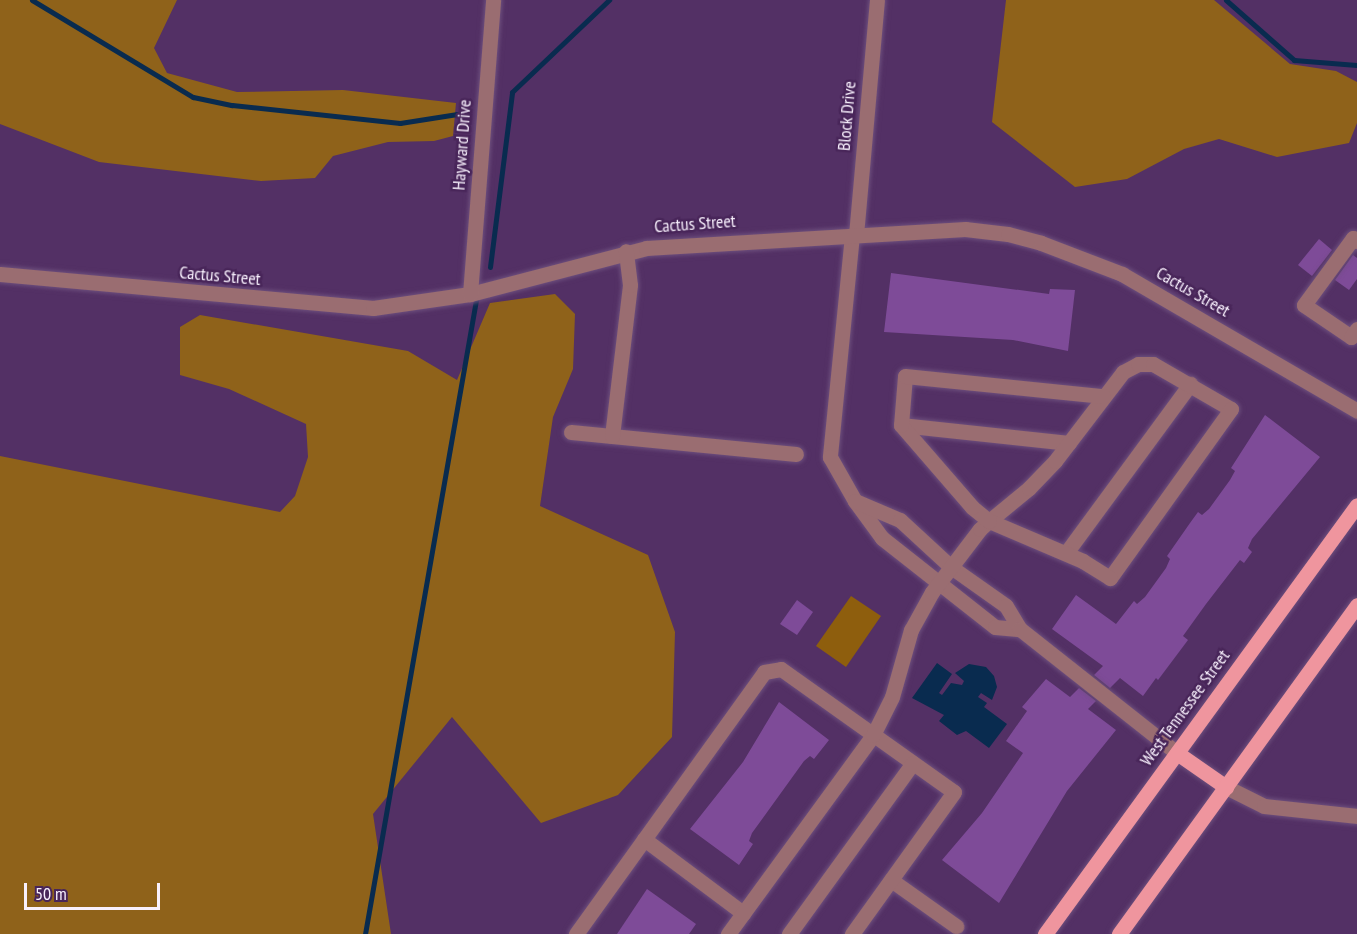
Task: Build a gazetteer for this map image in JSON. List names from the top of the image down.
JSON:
{
  "streets": {
    "main road": ["West Tennessee Street"],
    "street": ["Block Drive", "Hayward Drive", "Cactus Street"]
  },
  "crossings": [
    ["Block Drive", "Cactus Street"],
    ["Hayward Drive", "Cactus Street"]
  ],
  "scale_bar": "50 m"
}
